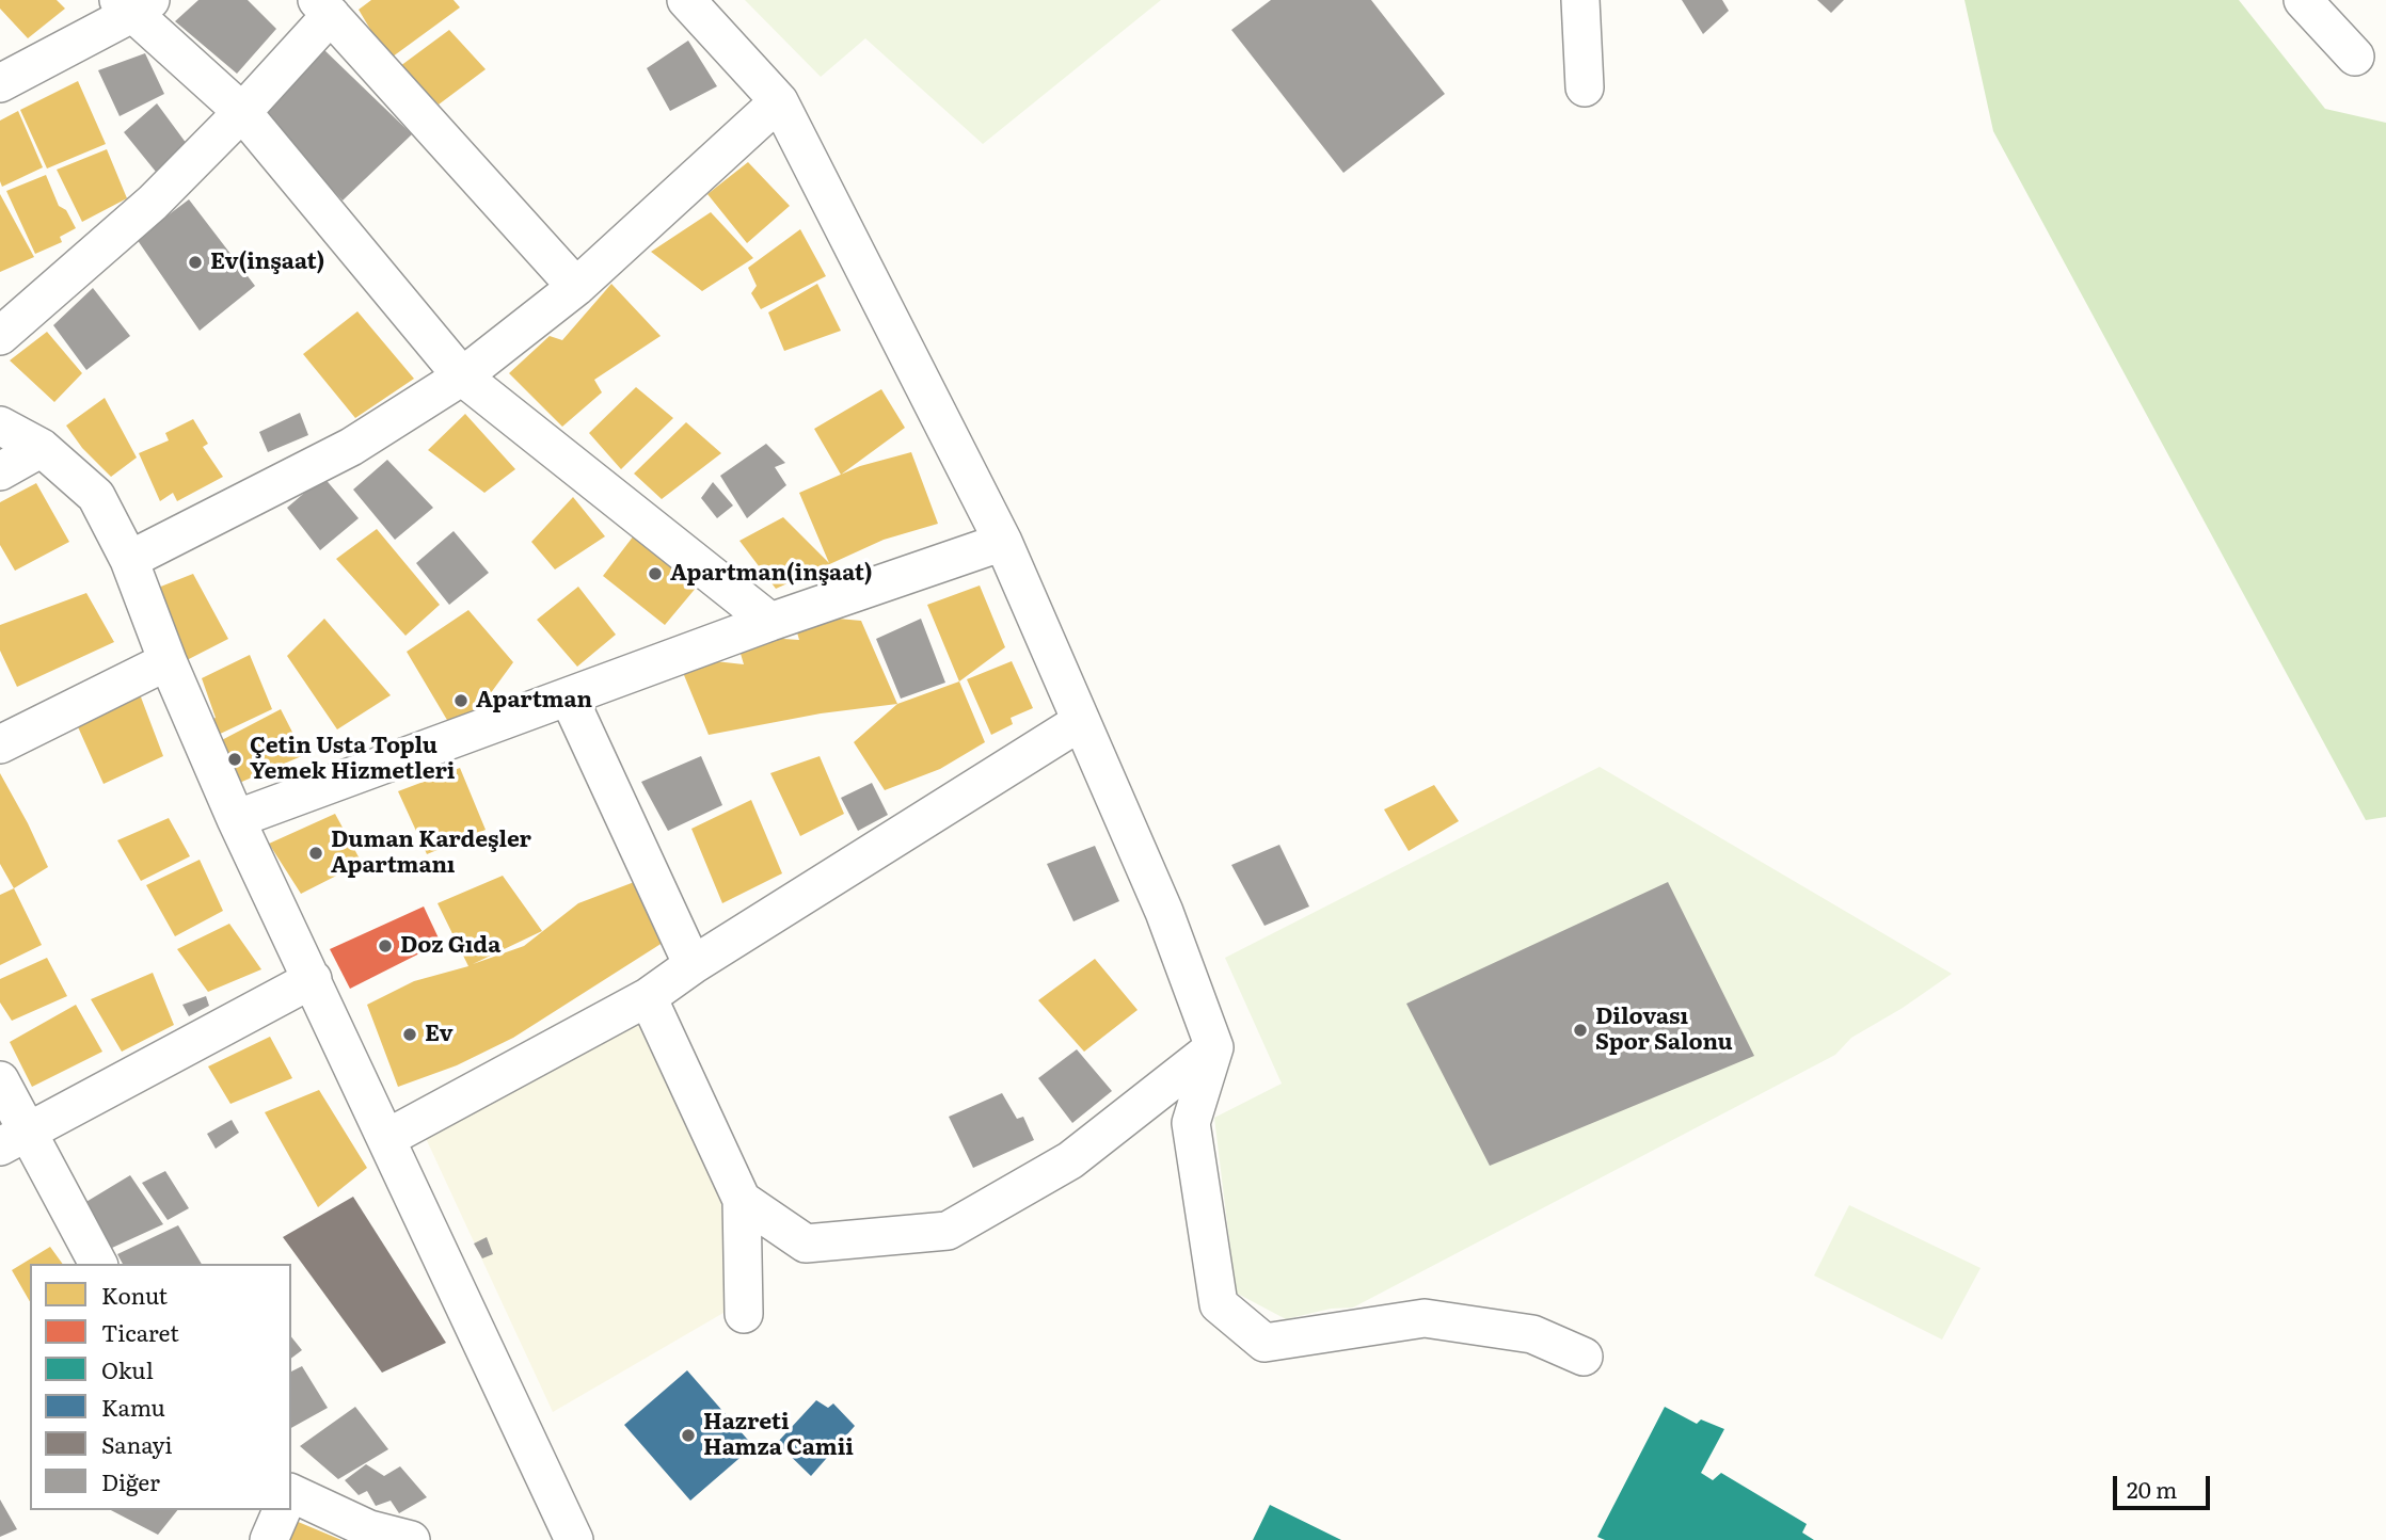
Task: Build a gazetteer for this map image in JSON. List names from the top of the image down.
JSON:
{
  "places": [
    "Ev(inşaat)",
    "Apartman(inşaat)",
    "Apartman",
    "Çetin Usta Toplu Yemek Hizmetleri",
    "Duman Kardeşler Apartmanı",
    "Doz Gıda",
    "Dilovası Spor Salonu",
    "Ev",
    "Hazreti Hamza Camii"
  ],
  "legend": [
    "Konut",
    "Ticaret",
    "Okul",
    "Kamu",
    "Sanayi",
    "Diğer"
  ],
  "scale_bar": "20 m"
}
